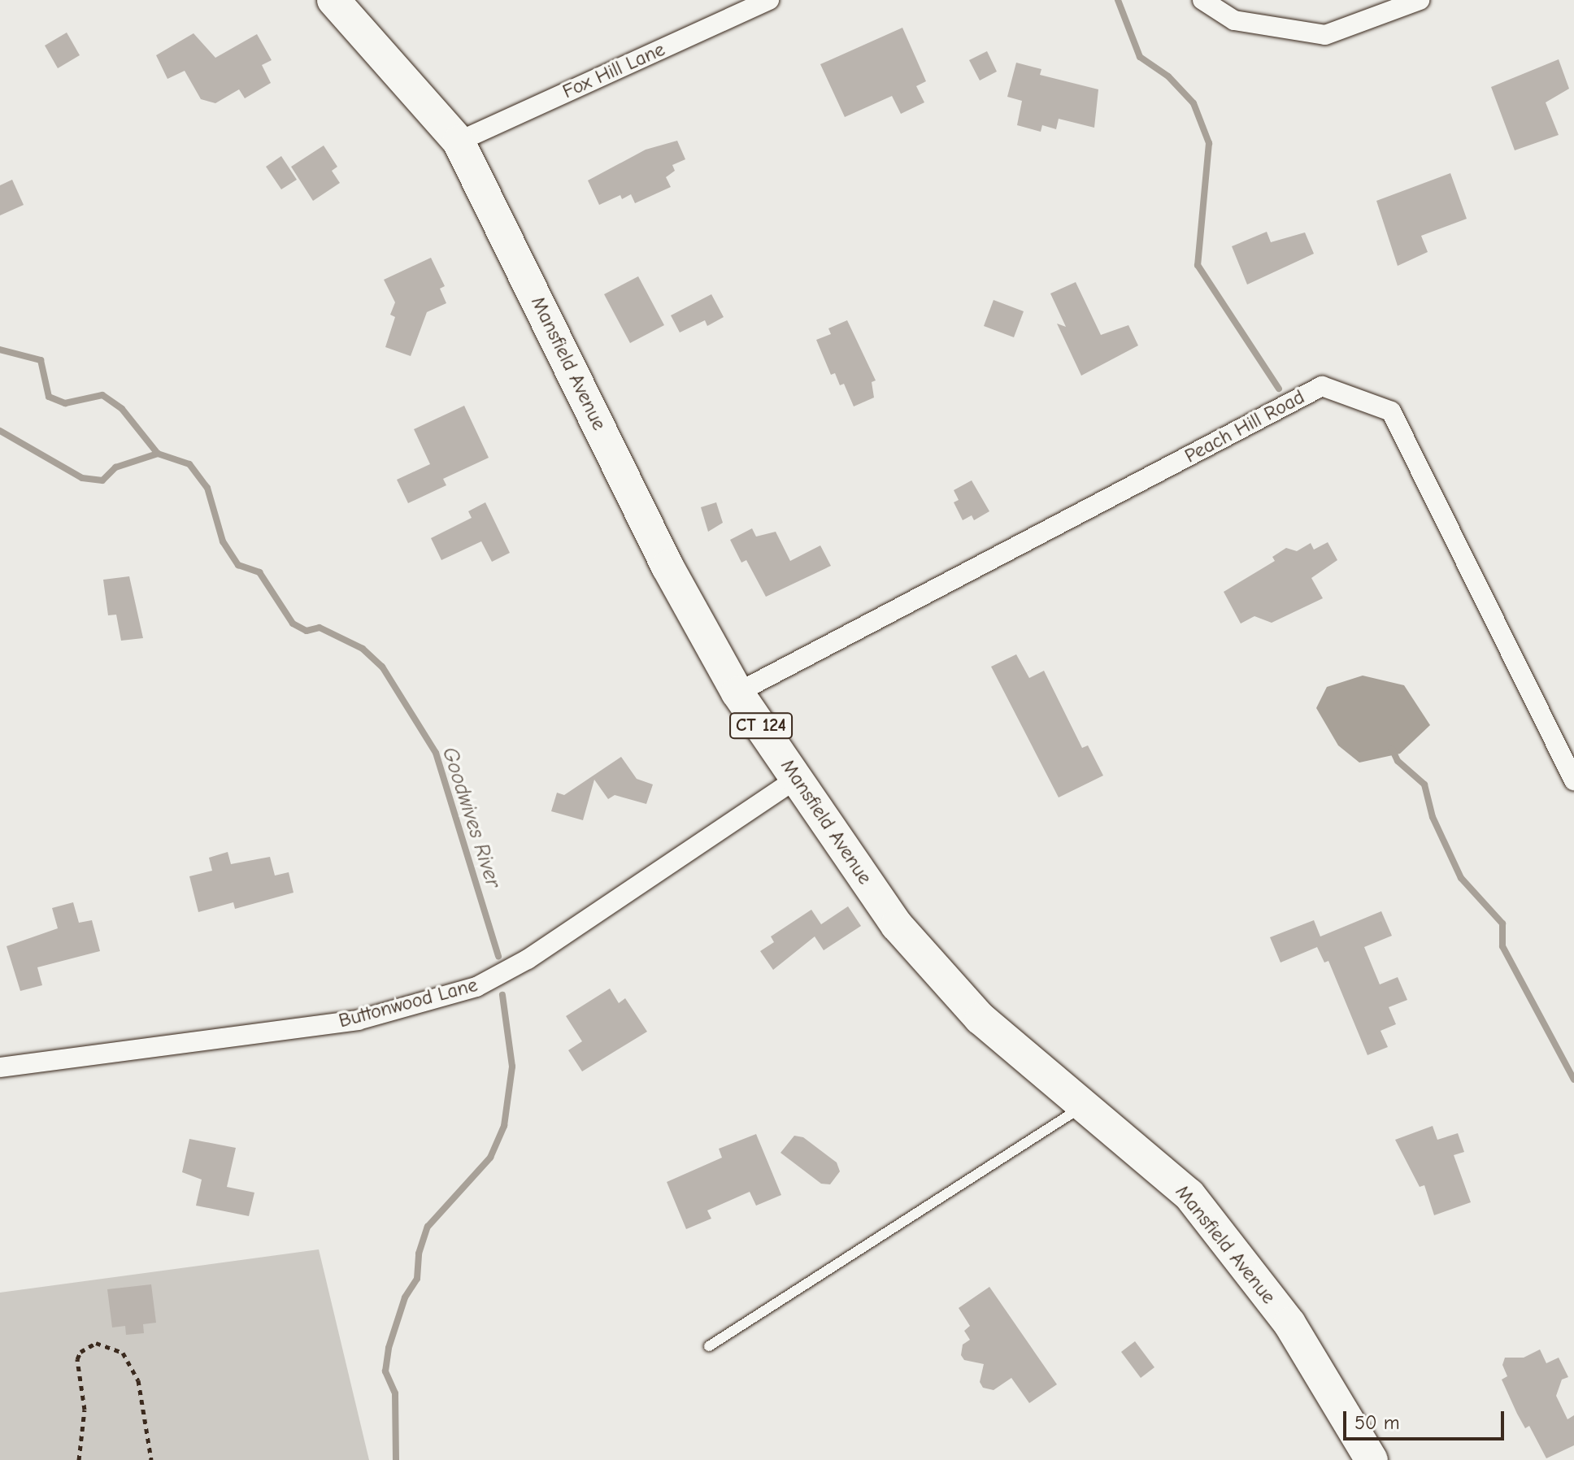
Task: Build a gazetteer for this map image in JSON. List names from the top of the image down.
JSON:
{
  "streets": {
    "main road": ["Mansfield Avenue", "CT 124"],
    "street": ["Fox Hill Lane", "Peach Hill Road", "Buttonwood Lane"]
  },
  "crossings": [
    ["Fox Hill Lane", "Mansfield Avenue"],
    ["Mansfield Avenue", "Peach Hill Road"],
    ["Mansfield Avenue", "Buttonwood Lane"]
  ],
  "water": ["Goodwives River"],
  "scale_bar": "50 m"
}
